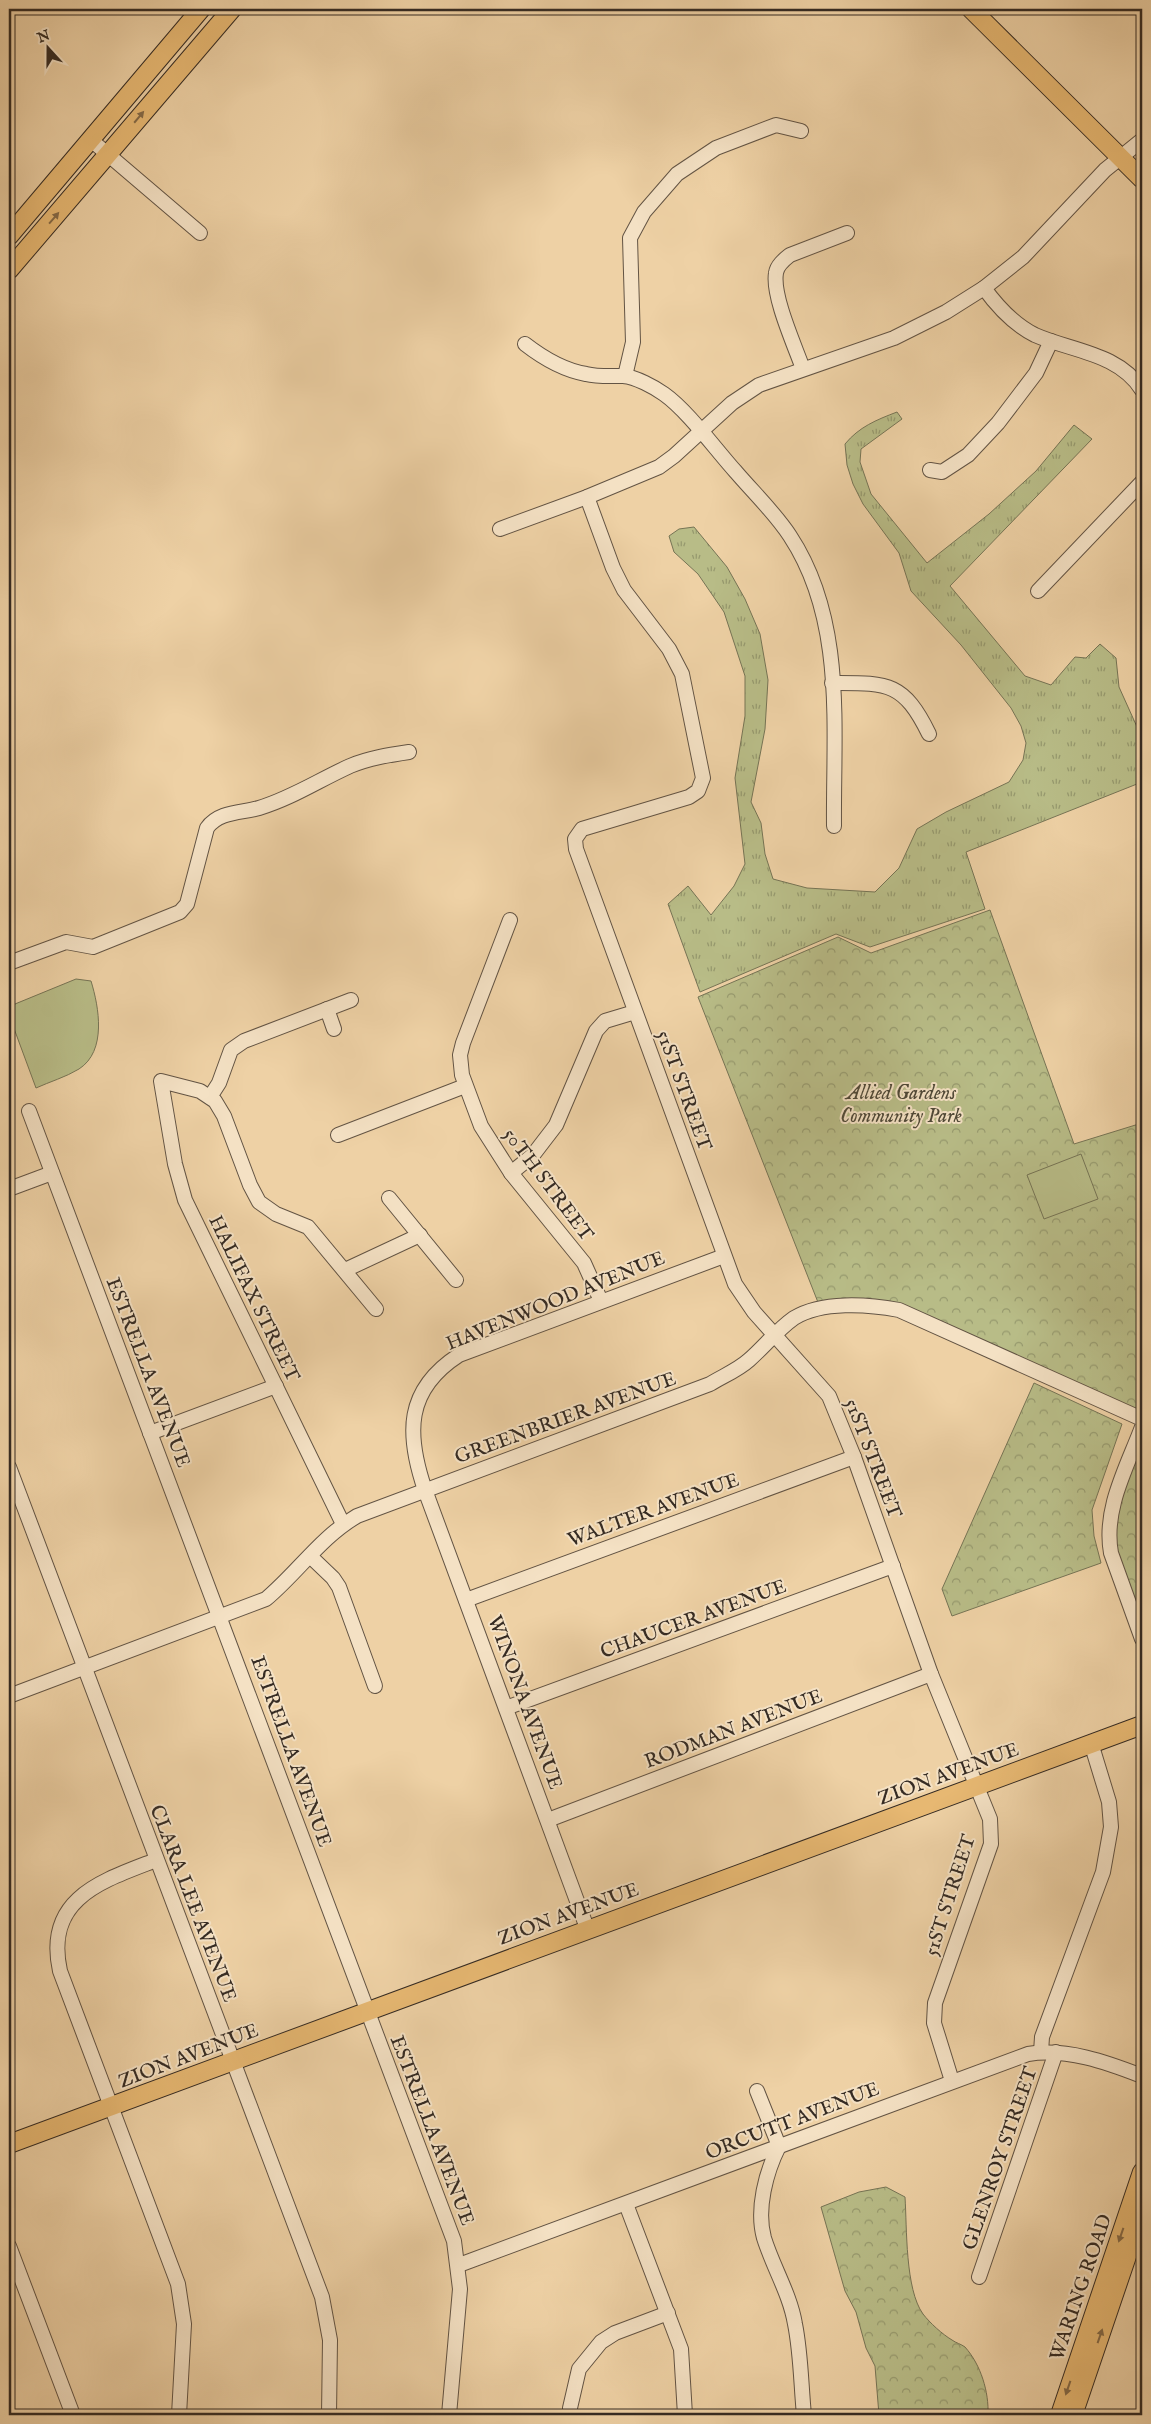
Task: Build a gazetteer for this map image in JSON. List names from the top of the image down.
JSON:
{
  "streets": {
    "main road": ["ZION AVENUE", "WARING ROAD"],
    "street": [
      "51ST STREET",
      "50TH STREET",
      "HALIFAX STREET",
      "HAVENWOOD AVENUE",
      "ESTRELLA AVENUE",
      "GREENBRIER AVENUE",
      "WALTER AVENUE",
      "CHAUCER AVENUE",
      "WINONA AVENUE",
      "RODMAN AVENUE",
      "CLARA LEE AVENUE",
      "ORCUTT AVENUE",
      "GLENROY STREET"
    ]
  },
  "crossings": [
    ["51ST STREET", "HAVENWOOD AVENUE"],
    ["51ST STREET", "GREENBRIER AVENUE"],
    ["51ST STREET", "WALTER AVENUE"],
    ["51ST STREET", "CHAUCER AVENUE"],
    ["51ST STREET", "RODMAN AVENUE"],
    ["51ST STREET", "ZION AVENUE"],
    ["51ST STREET", "ORCUTT AVENUE"],
    ["50TH STREET", "HAVENWOOD AVENUE"],
    ["HALIFAX STREET", "GREENBRIER AVENUE"],
    ["HAVENWOOD AVENUE", "GREENBRIER AVENUE"],
    ["HAVENWOOD AVENUE", "WINONA AVENUE"],
    ["ESTRELLA AVENUE", "GREENBRIER AVENUE"],
    ["ESTRELLA AVENUE", "ZION AVENUE"],
    ["ESTRELLA AVENUE", "ORCUTT AVENUE"],
    ["GREENBRIER AVENUE", "WINONA AVENUE"],
    ["GREENBRIER AVENUE", "CLARA LEE AVENUE"],
    ["WALTER AVENUE", "WINONA AVENUE"],
    ["CHAUCER AVENUE", "WINONA AVENUE"],
    ["WINONA AVENUE", "RODMAN AVENUE"],
    ["WINONA AVENUE", "ZION AVENUE"],
    ["ZION AVENUE", "CLARA LEE AVENUE"],
    ["ZION AVENUE", "GLENROY STREET"],
    ["ORCUTT AVENUE", "GLENROY STREET"]
  ],
  "parks": ["Allied Gardens Community Park"],
  "north": "top"
}
